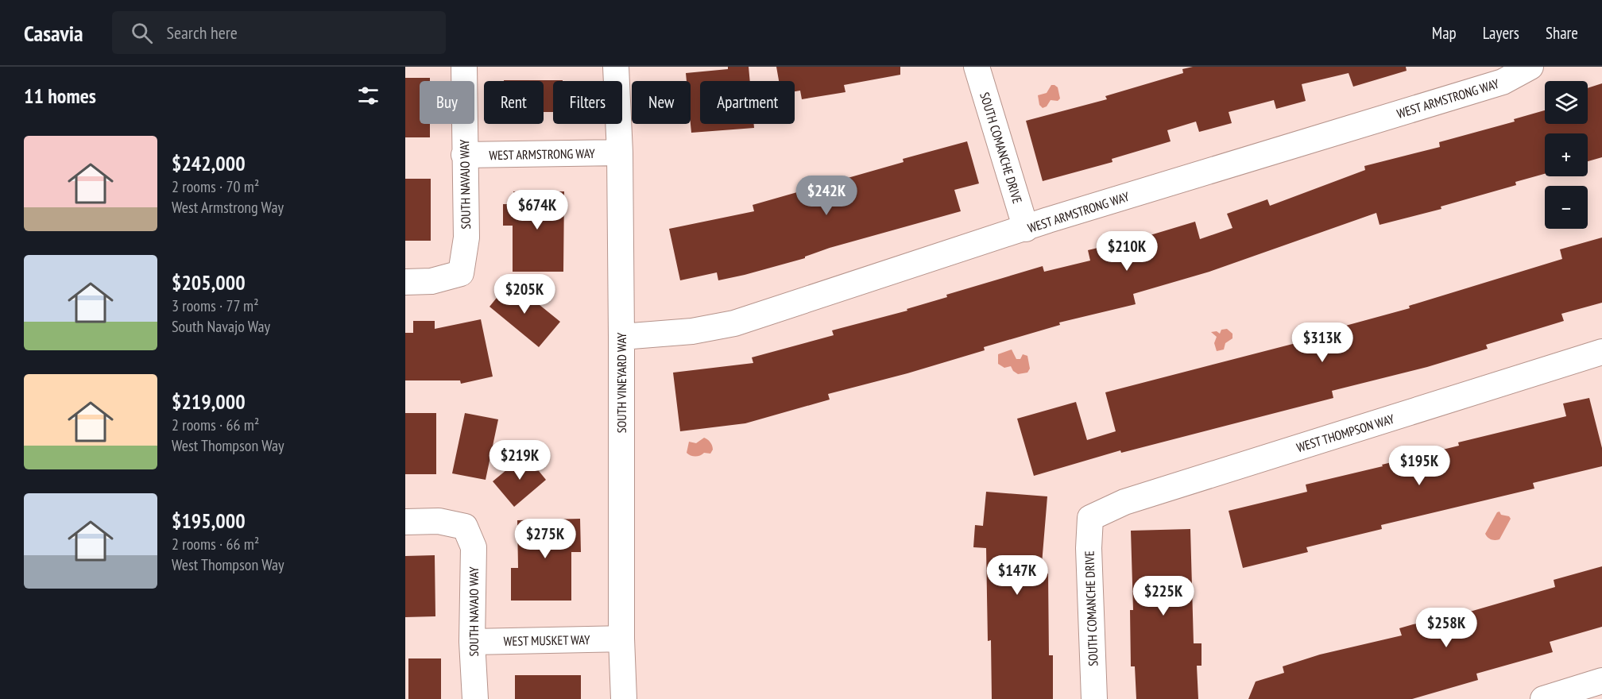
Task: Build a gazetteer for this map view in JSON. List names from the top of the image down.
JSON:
{
  "streets": {
    "street": [
      "WEST ARMSTRONG WAY",
      "SOUTH COMANCHE DRIVE",
      "SOUTH NAVAJO WAY",
      "SOUTH VINEYARD WAY",
      "WEST THOMPSON WAY",
      "WEST MUSKET WAY"
    ]
  },
  "crossings": [
    ["WEST ARMSTRONG WAY", "SOUTH COMANCHE DRIVE"],
    ["WEST ARMSTRONG WAY", "SOUTH NAVAJO WAY"],
    ["WEST ARMSTRONG WAY", "SOUTH VINEYARD WAY"],
    ["SOUTH COMANCHE DRIVE", "WEST THOMPSON WAY"],
    ["SOUTH NAVAJO WAY", "WEST MUSKET WAY"],
    ["SOUTH VINEYARD WAY", "WEST MUSKET WAY"]
  ],
  "page": {
    "header": "Casavia",
    "search": "Search here",
    "nav": ["Map", "Layers", "Share"],
    "heading": "11 homes",
    "map_buttons": ["+", "−"],
    "chip": [
      "Buy",
      "Rent",
      "Filters",
      "New",
      "Apartment"
    ],
    "list": [
      {
        "name": "$242,000",
        "note": "2 rooms · 70 m² · West Armstrong Way"
      },
      {
        "name": "$205,000",
        "note": "3 rooms · 77 m² · South Navajo Way"
      },
      {
        "name": "$219,000",
        "note": "2 rooms · 66 m² · West Thompson Way"
      },
      {
        "name": "$195,000",
        "note": "2 rooms · 66 m² · West Thompson Way"
      }
    ],
    "price": [
      "$242K",
      "$674K",
      "$210K",
      "$205K",
      "$313K",
      "$219K",
      "$195K",
      "$275K",
      "$147K",
      "$225K",
      "$258K"
    ]
  }
}
